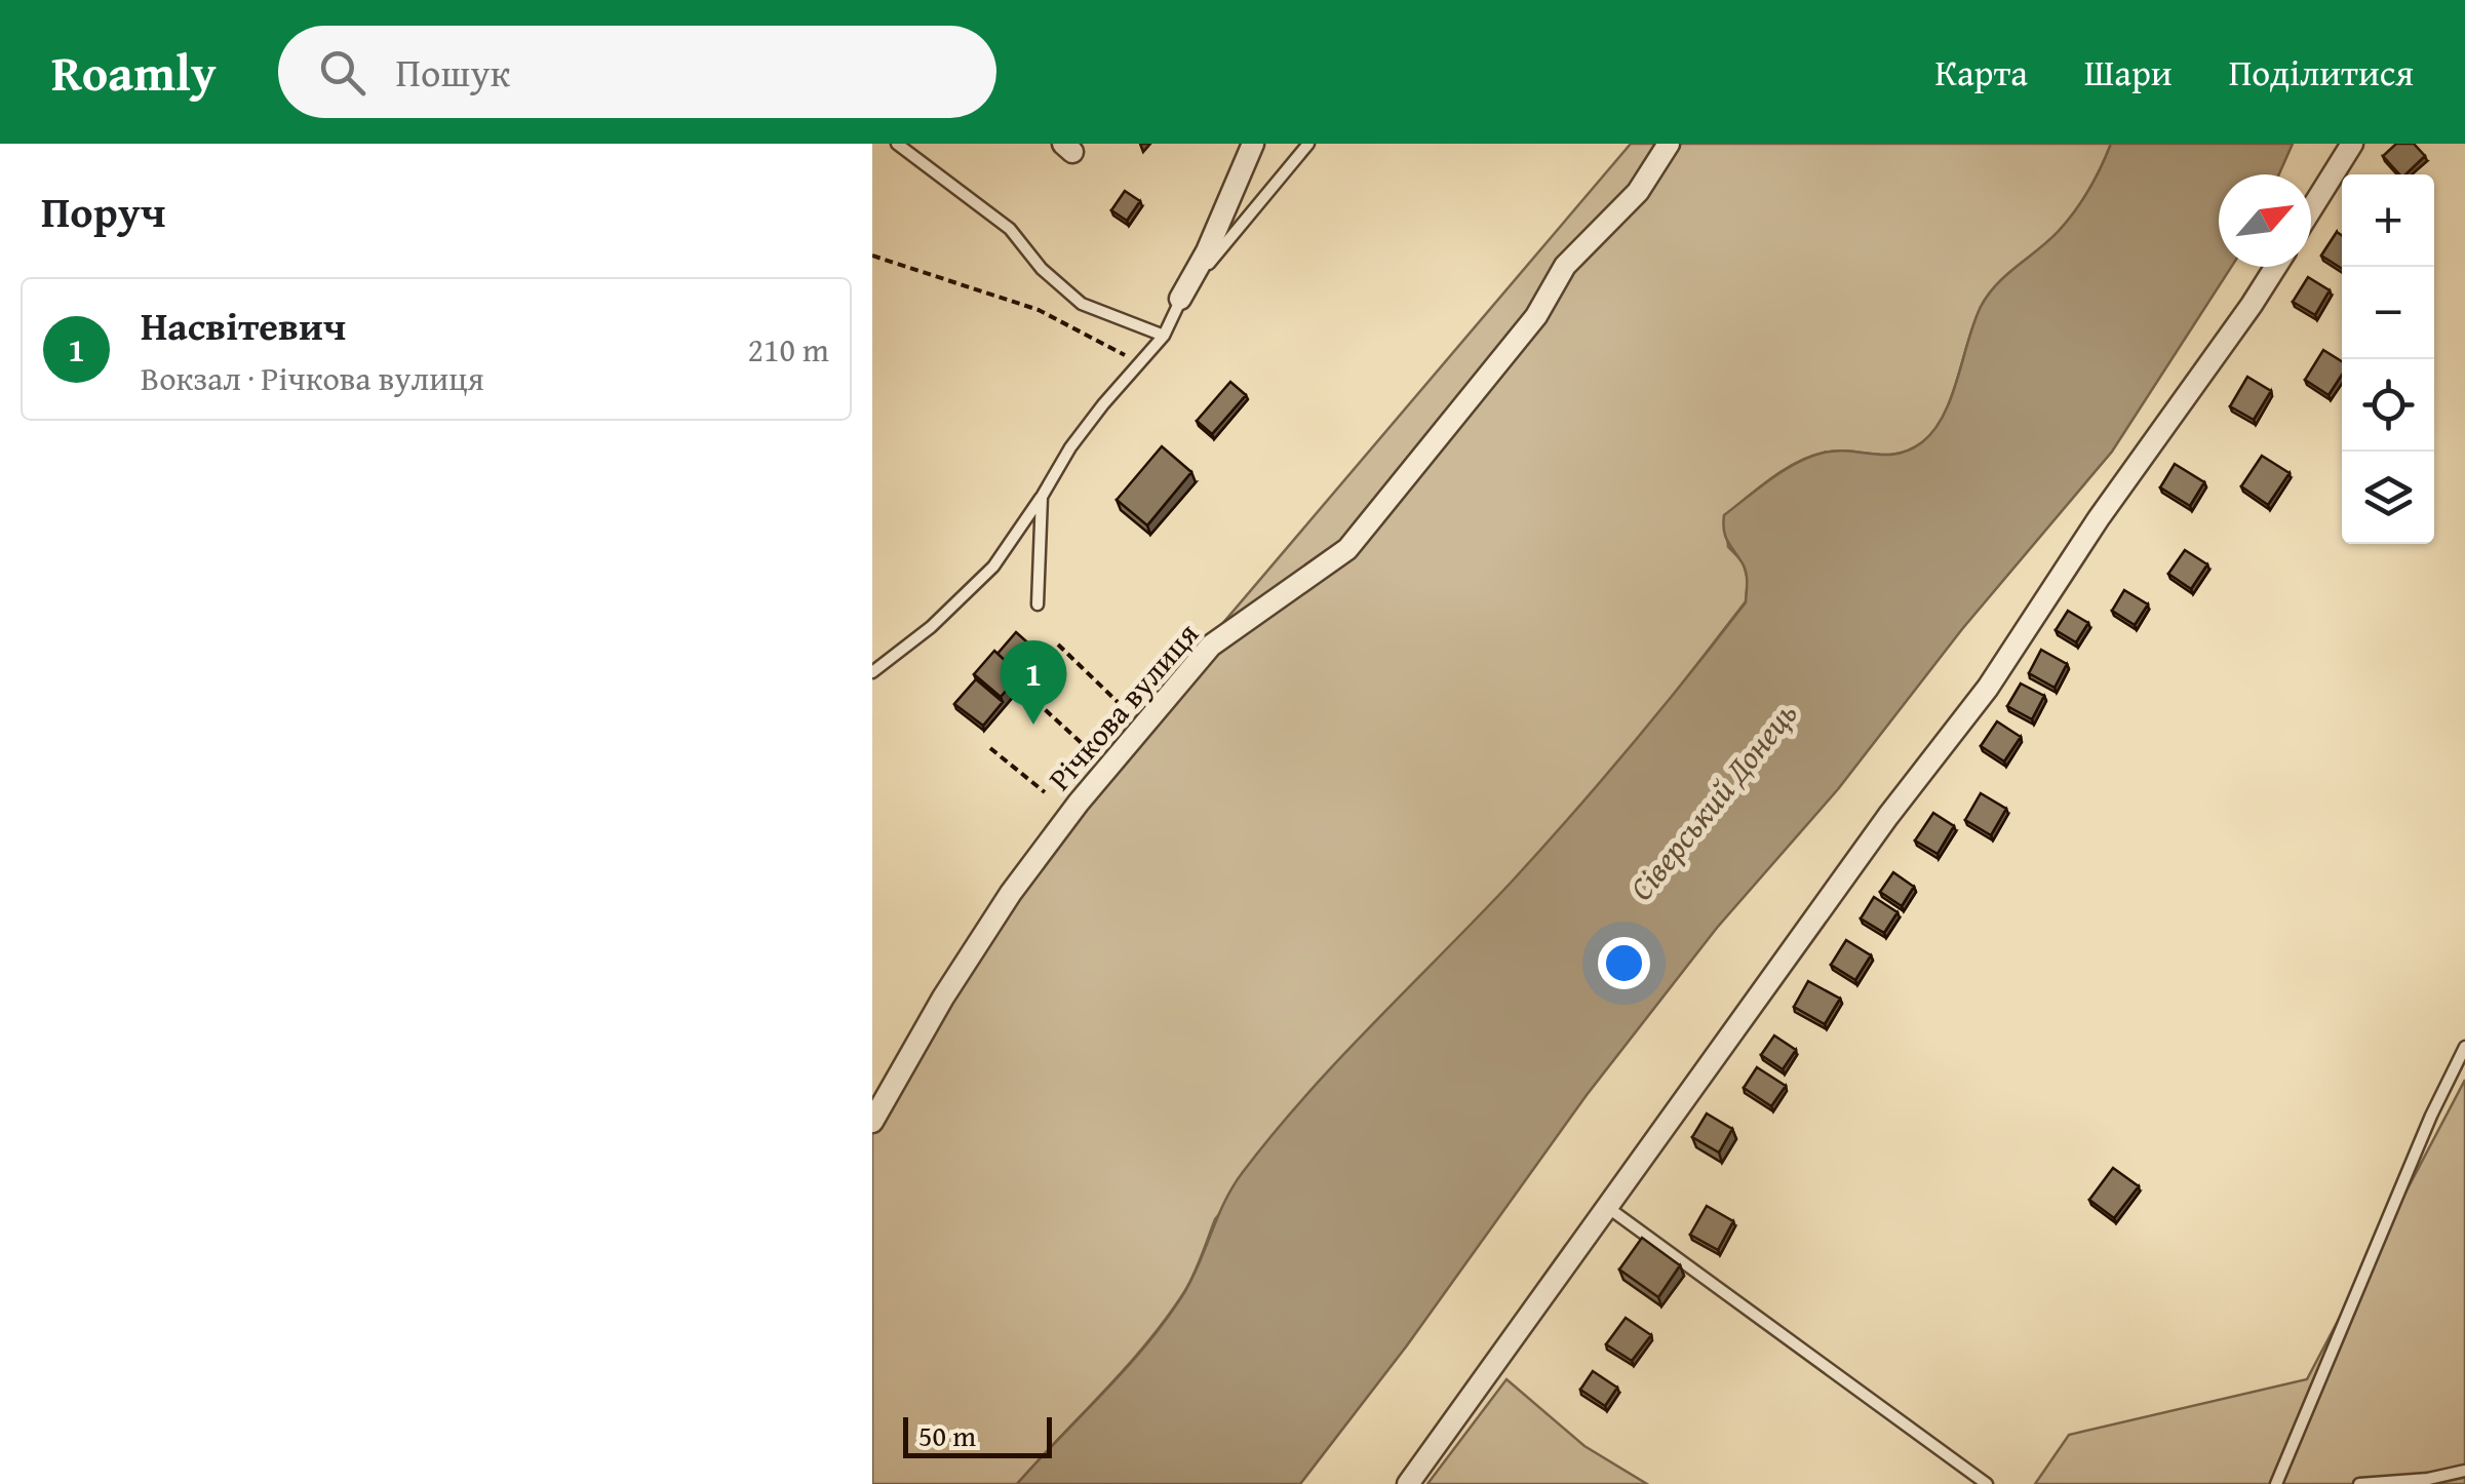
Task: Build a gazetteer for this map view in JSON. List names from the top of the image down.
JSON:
{
  "streets": {
    "street": ["Річкова вулиця"]
  },
  "water": ["Сіверський Донець"],
  "scale_bar": "50 m",
  "north": "top right",
  "page": {
    "header": "Roamly",
    "search": "Пошук",
    "nav": ["Карта", "Шари", "Поділитися"],
    "heading": "Поруч",
    "map_buttons": ["+", "−"],
    "list": [
      {
        "mark": "1",
        "name": "Насвітевич",
        "note": "Вокзал · Річкова вулиця",
        "value": "210 m"
      }
    ],
    "pins": "1",
    "scale": "50 m"
  }
}
